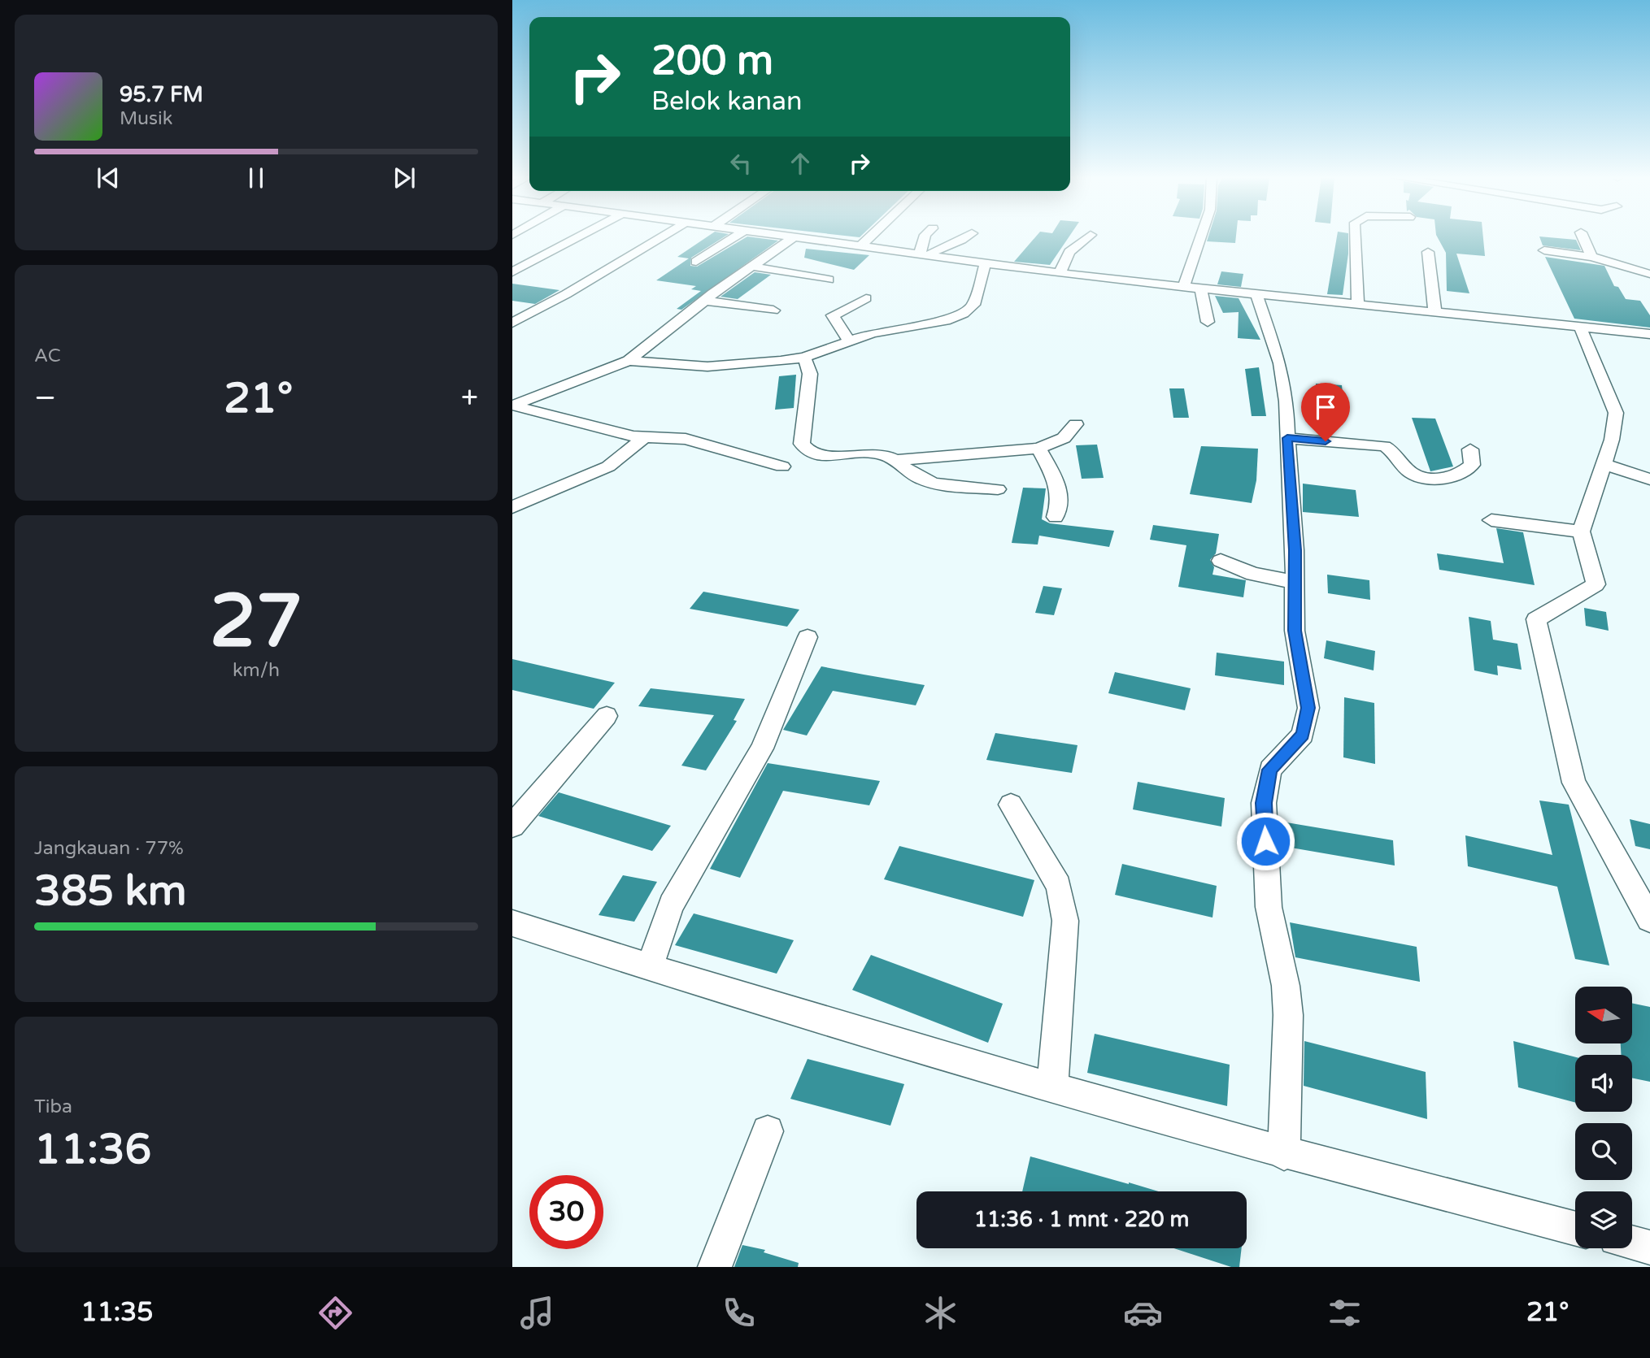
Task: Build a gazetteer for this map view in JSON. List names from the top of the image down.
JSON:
{
  "north": "left",
  "page": {
    "turn": ["200 m", "Belok kanan"],
    "song": ["95.7 FM", "Musik"],
    "tile": [
      "AC",
      ["27", "km/h"],
      ["Jangkauan · 77%", "385 km"],
      ["Tiba", "11:36"]
    ],
    "heat": ["−", "21°", "+"],
    "limit": "30",
    "trip": "11:36 · 1 mnt · 220 m",
    "tabs": ["11:35", "21°"]
  }
}
